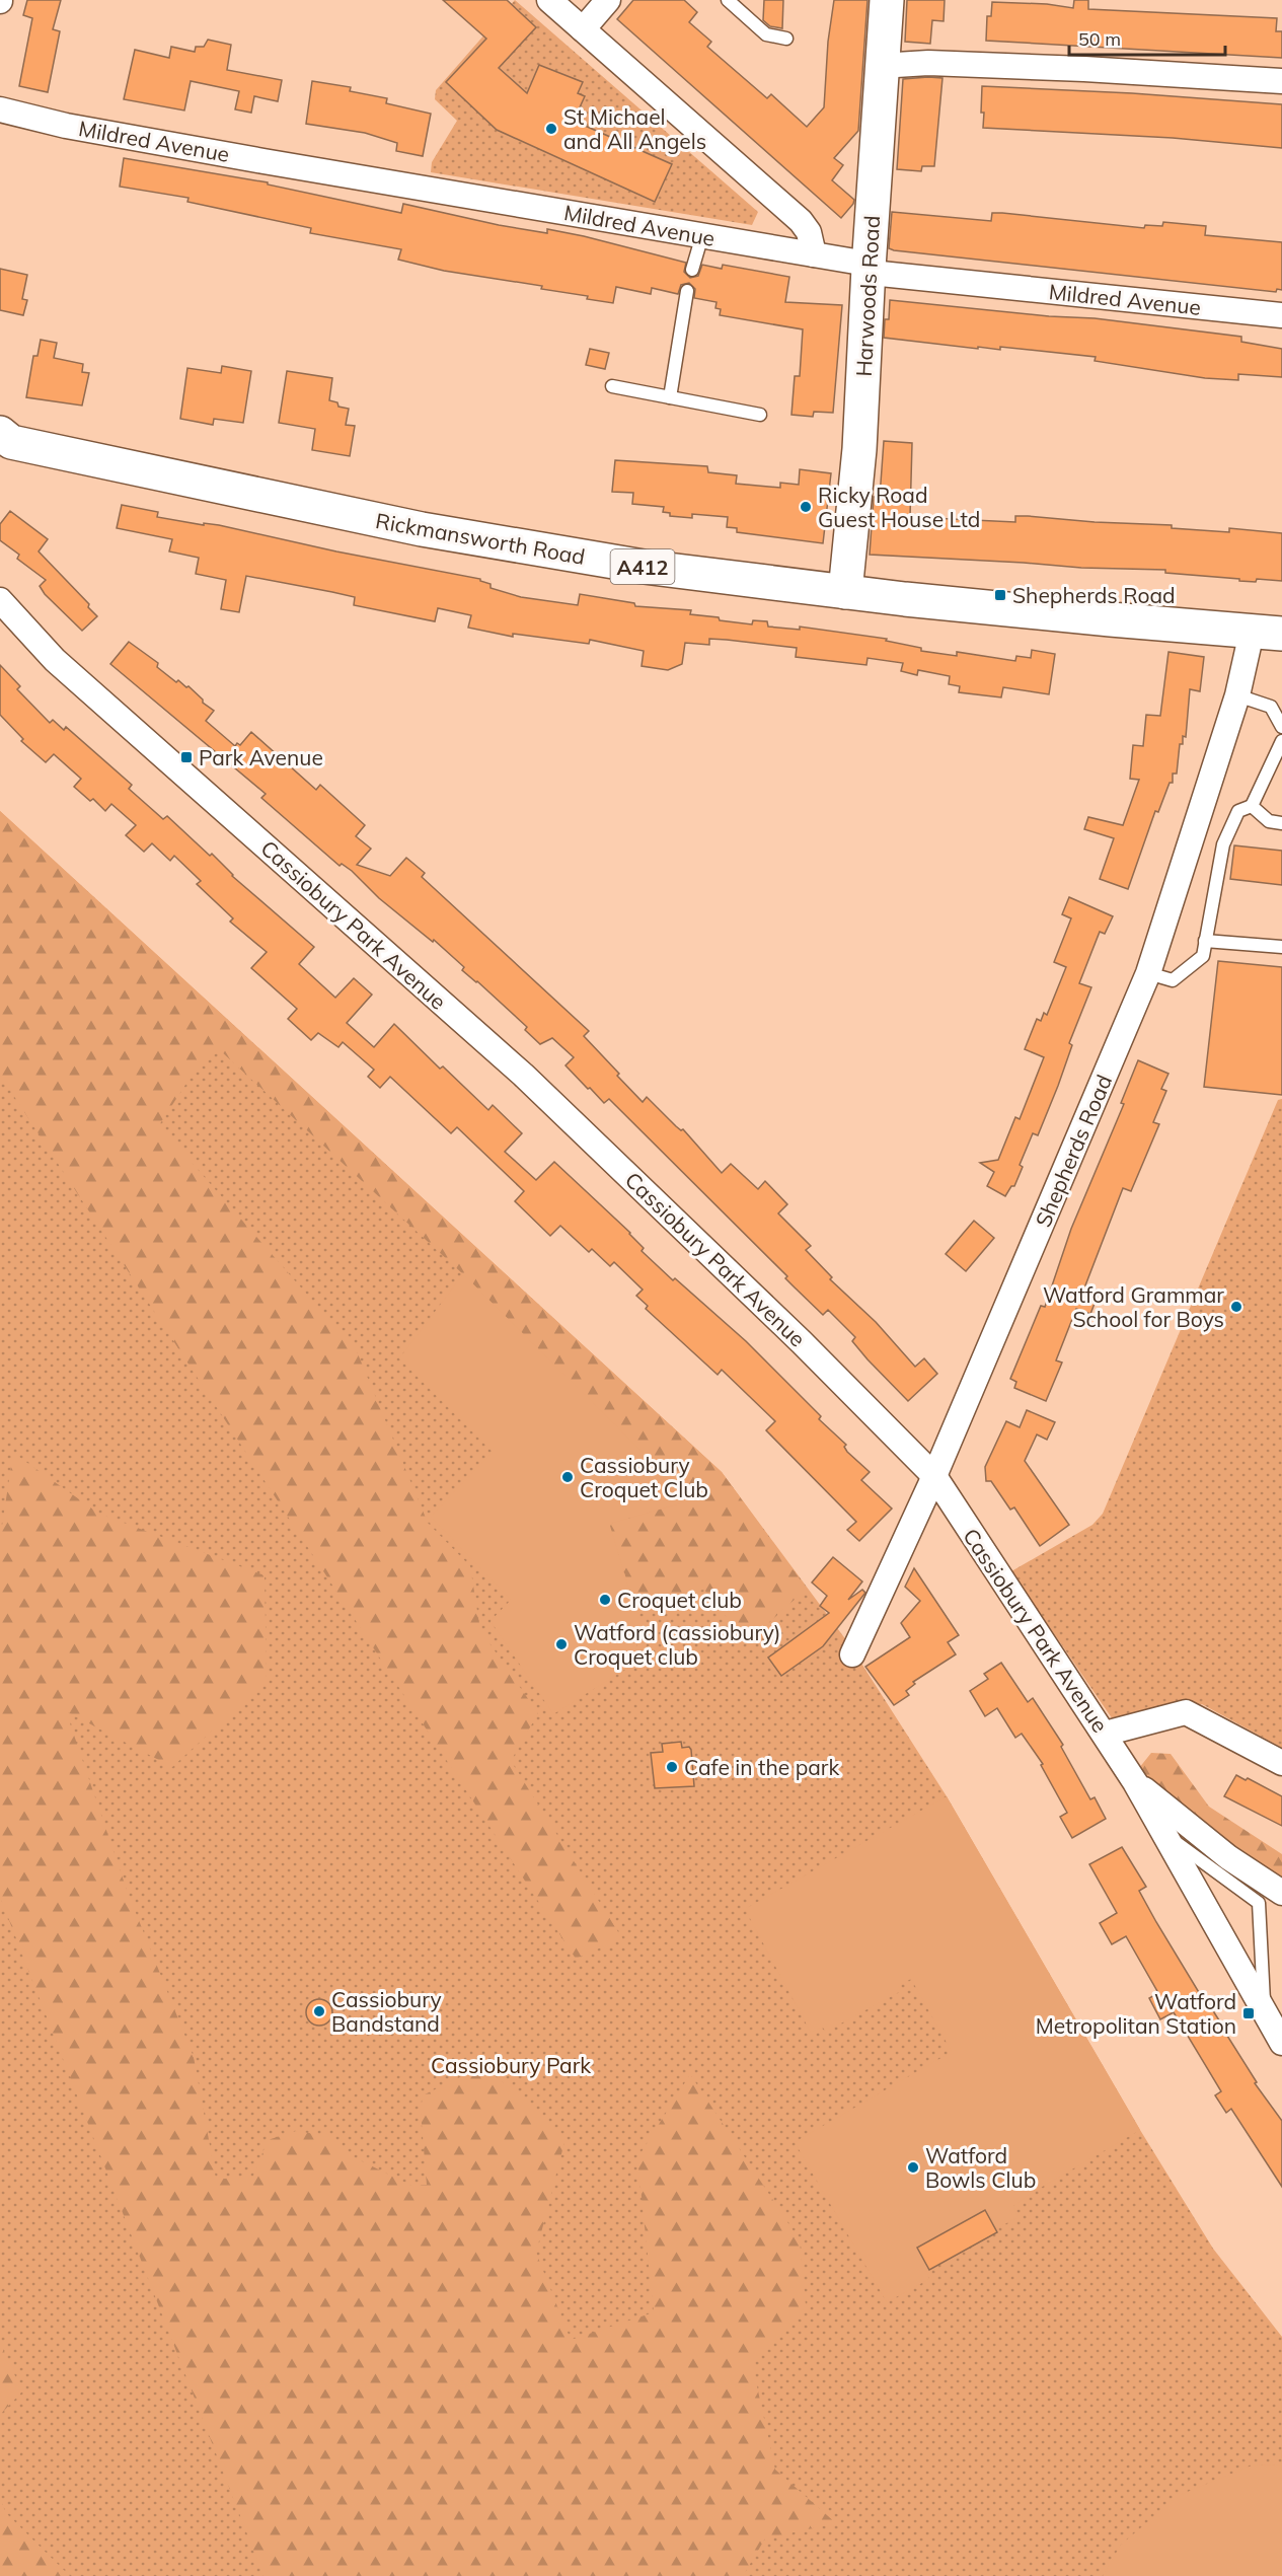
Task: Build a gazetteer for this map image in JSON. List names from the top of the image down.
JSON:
{
  "streets": {
    "main road": ["Harwoods Road", "Rickmansworth Road", "A412"],
    "street": ["Mildred Avenue", "Cassiobury Park Avenue", "Shepherds Road"]
  },
  "crossings": [
    ["Mildred Avenue", "Harwoods Road"],
    ["Harwoods Road", "Rickmansworth Road"],
    ["Rickmansworth Road", "Shepherds Road"],
    ["Cassiobury Park Avenue", "Shepherds Road"]
  ],
  "parks": ["Cassiobury Park"],
  "places": {
    "other": [
      "St Michael and All Angels",
      "Ricky Road Guest House Ltd",
      "Watford Grammar School for Boys",
      "Cassiobury Croquet Club",
      "Croquet club",
      "Watford (cassiobury) Croquet club",
      "Cafe in the park",
      "Cassiobury Bandstand",
      "Watford Bowls Club"
    ],
    "transit": ["Shepherds Road", "Park Avenue", "Watford Metropolitan Station"]
  },
  "scale_bar": "50 m"
}
